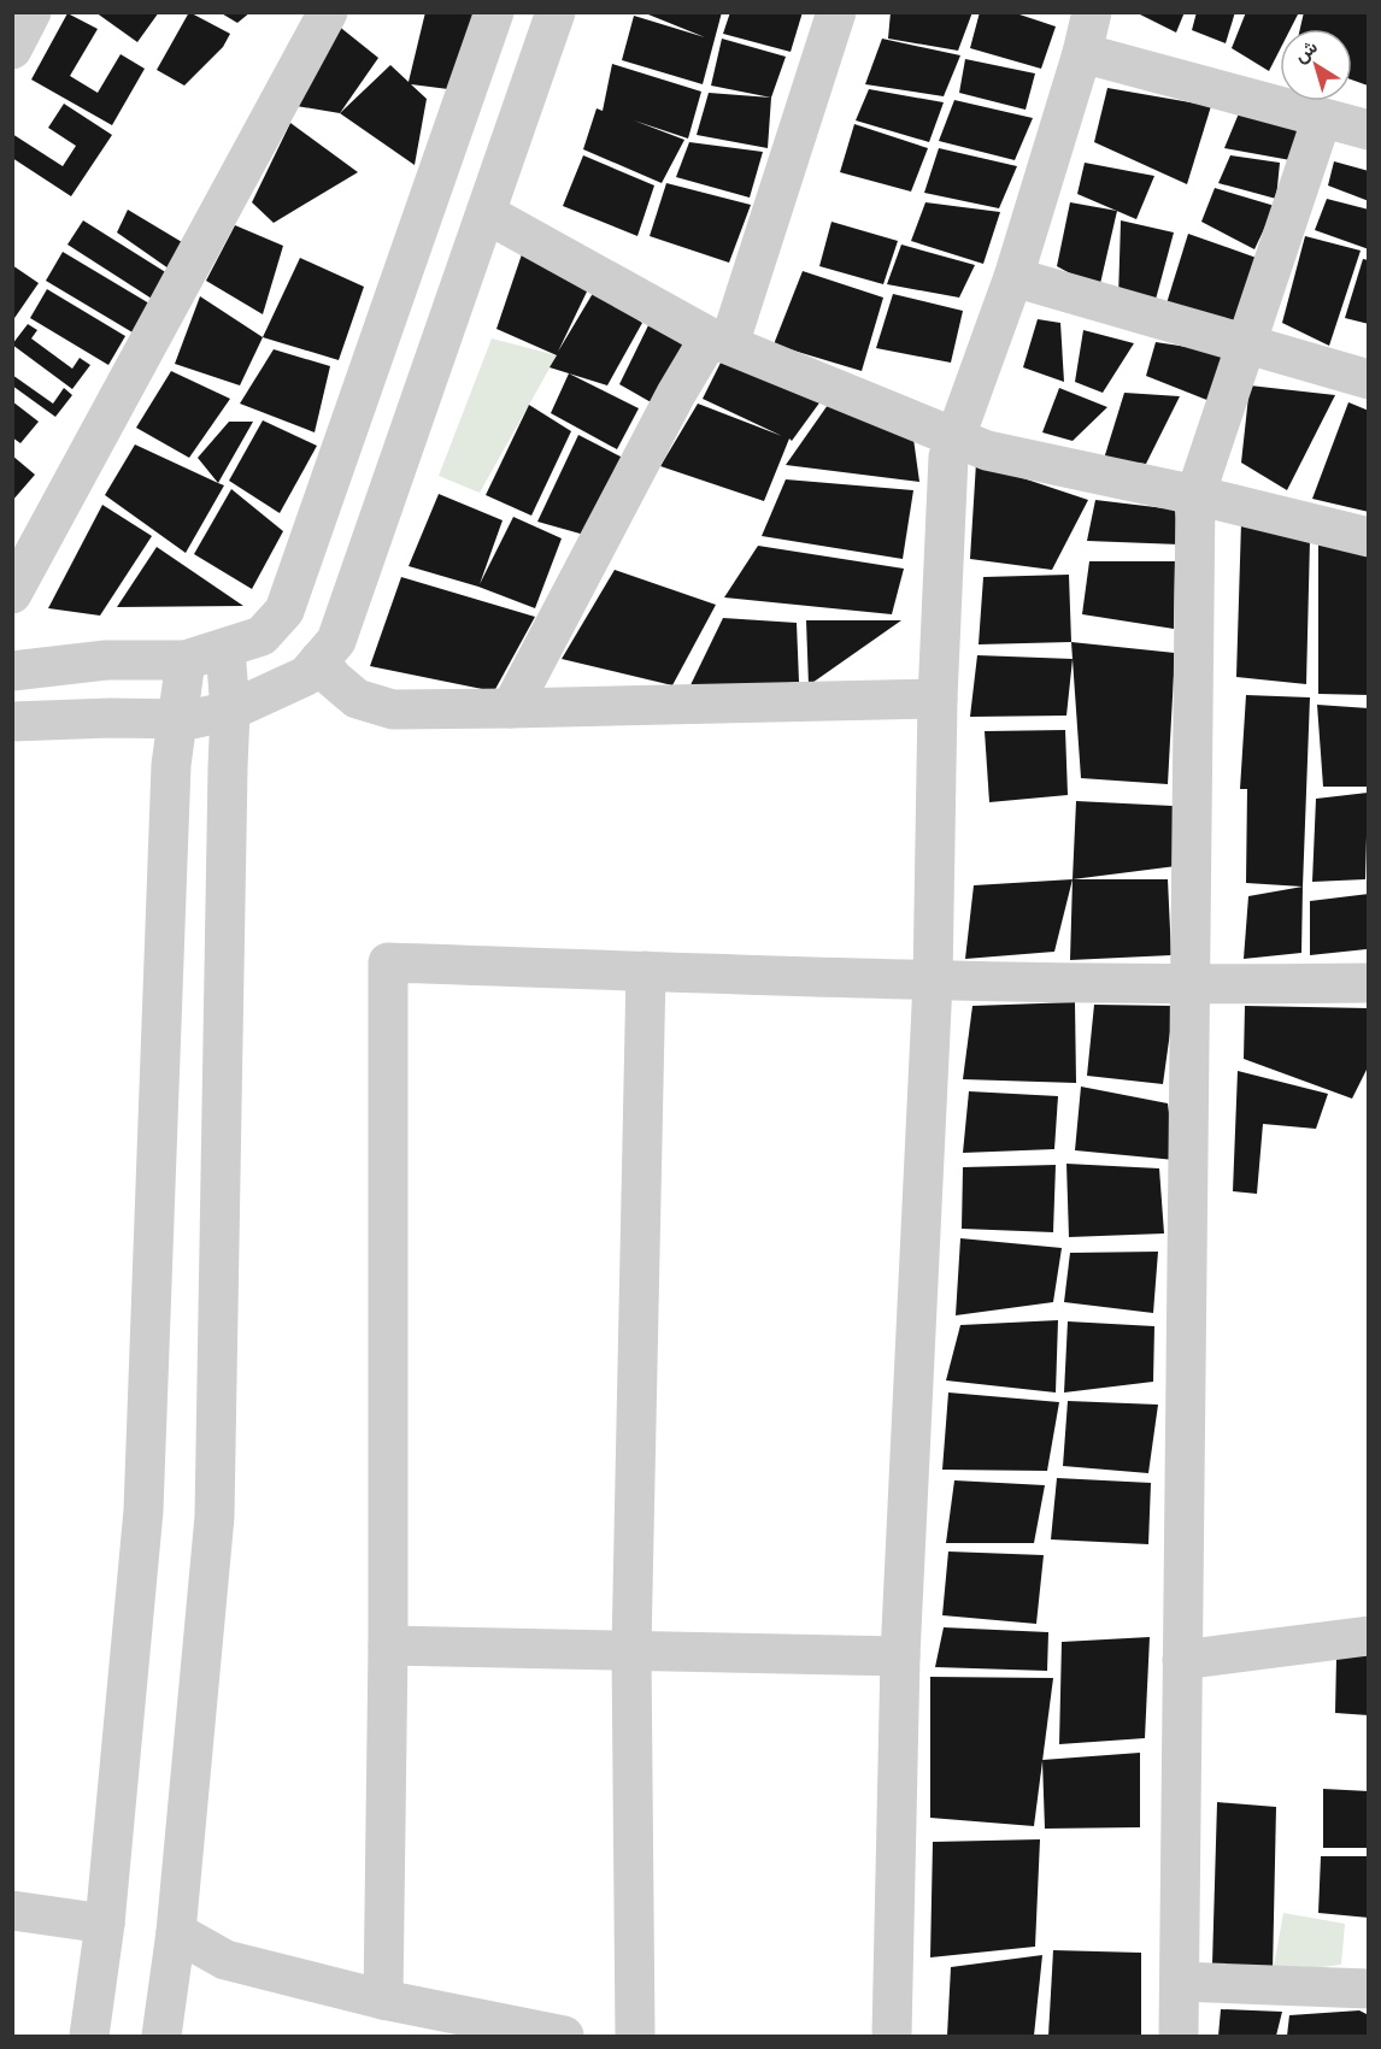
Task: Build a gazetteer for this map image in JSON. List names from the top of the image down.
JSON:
{
  "north": "top left"
}
